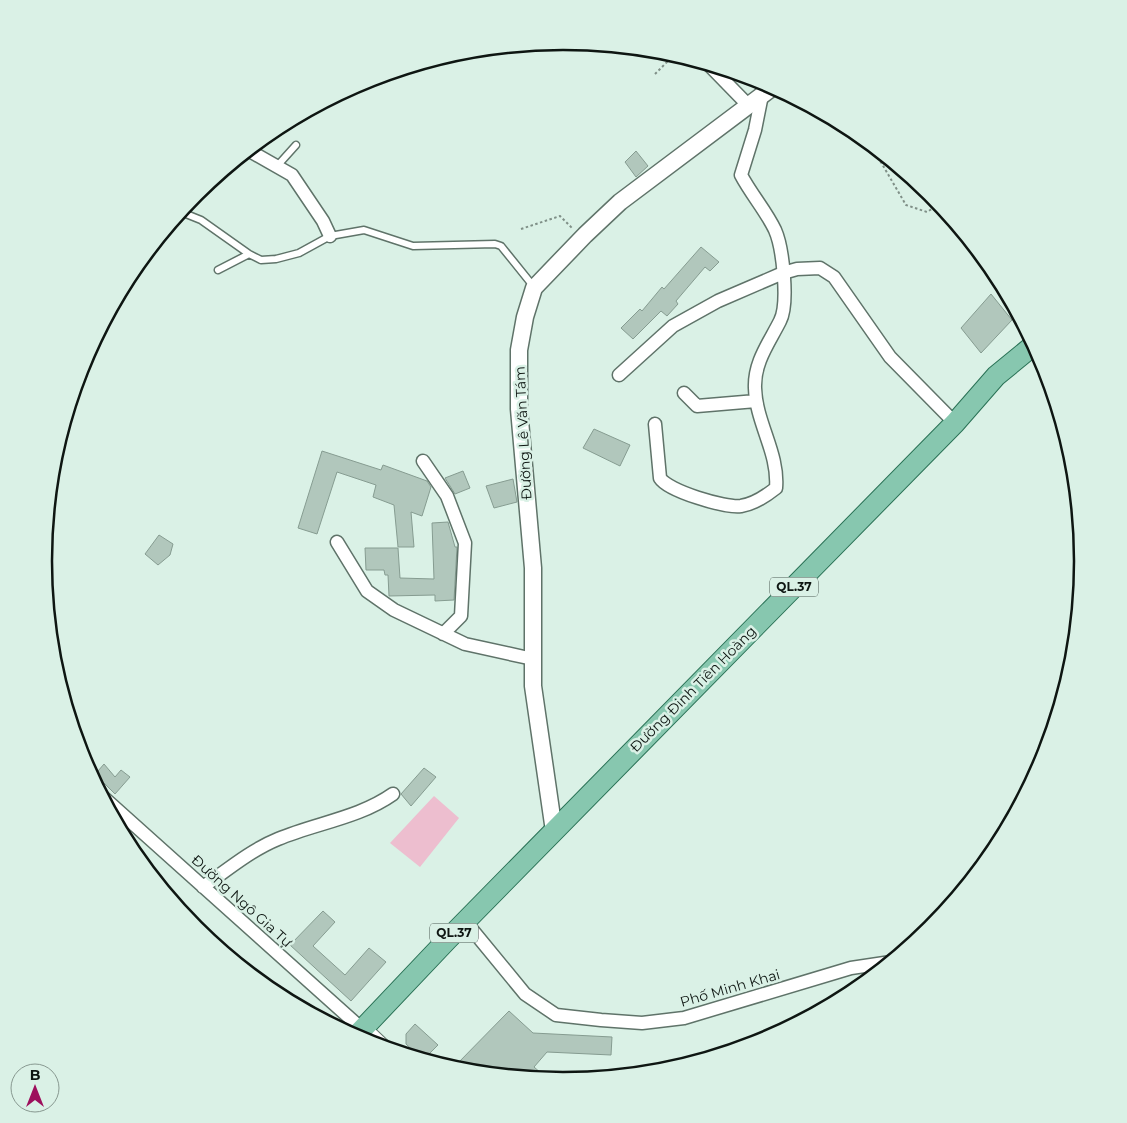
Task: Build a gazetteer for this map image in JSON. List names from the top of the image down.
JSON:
{
  "streets": {
    "main road": ["QL.37", "Đường Đinh Tiên Hoàng"],
    "street": ["Đường Lê Văn Tám", "Đường Ngô Gia Tự", "Phố Minh Khai"]
  },
  "crossings": [
    ["Đường Lê Văn Tám", "Đường Đinh Tiên Hoàng"],
    ["Đường Đinh Tiên Hoàng", "Phố Minh Khai"]
  ],
  "north": "top"
}
